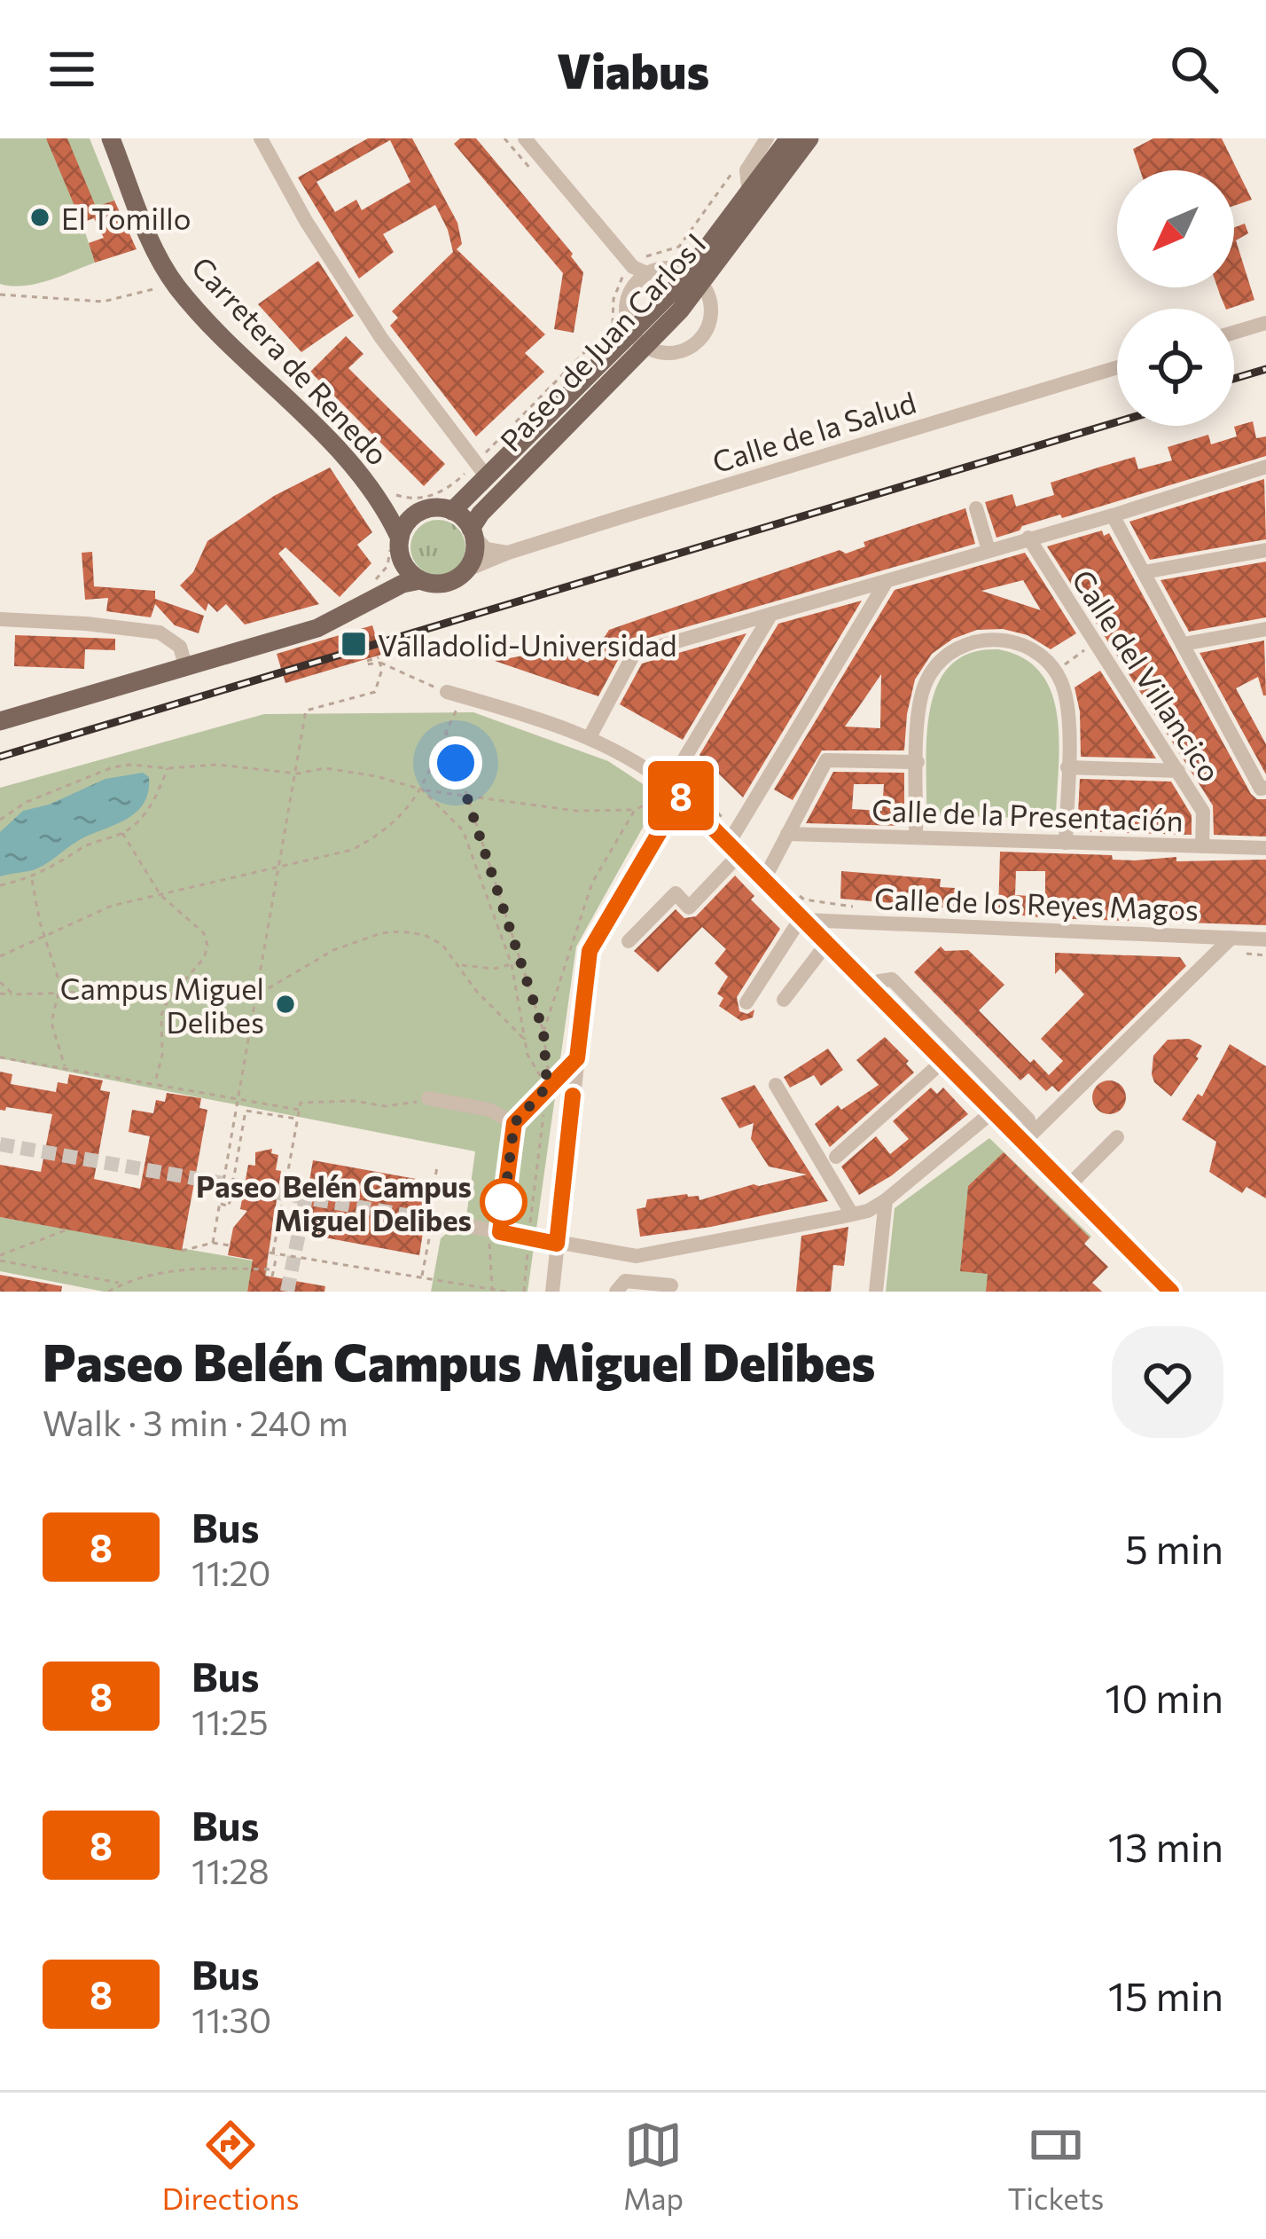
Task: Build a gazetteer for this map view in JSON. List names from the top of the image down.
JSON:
{
  "streets": {
    "main road": ["Paseo de Juan Carlos I", "Carretera de Renedo"],
    "street": [
      "Calle de la Salud",
      "Calle del Villancico",
      "Calle de la Presentación",
      "Calle de los Reyes Magos"
    ]
  },
  "crossings": [
    ["Paseo de Juan Carlos I", "Carretera de Renedo"],
    ["Paseo de Juan Carlos I", "Calle de la Salud"],
    ["Carretera de Renedo", "Calle de la Salud"],
    ["Calle del Villancico", "Calle de la Presentación"]
  ],
  "places": {
    "other": ["El Tomillo", "Campus Miguel Delibes", "Paseo Belén Campus Miguel Delibes"],
    "transit": ["Valladolid-Universidad"]
  },
  "lines": ["bus line 8"],
  "north": "bottom left",
  "page": {
    "header": "Viabus",
    "on_map": "8",
    "heading": ["Paseo Belén Campus Miguel Delibes", "Walk · 3 min · 240 m"],
    "list": [
      {
        "mark": "8",
        "name": "Bus",
        "note": "11:20",
        "value": "5 min"
      },
      {
        "mark": "8",
        "name": "Bus",
        "note": "11:25",
        "value": "10 min"
      },
      {
        "mark": "8",
        "name": "Bus",
        "note": "11:28",
        "value": "13 min"
      },
      {
        "mark": "8",
        "name": "Bus",
        "note": "11:30",
        "value": "15 min"
      }
    ],
    "tabs": ["Directions", "Map", "Tickets"]
  }
}
